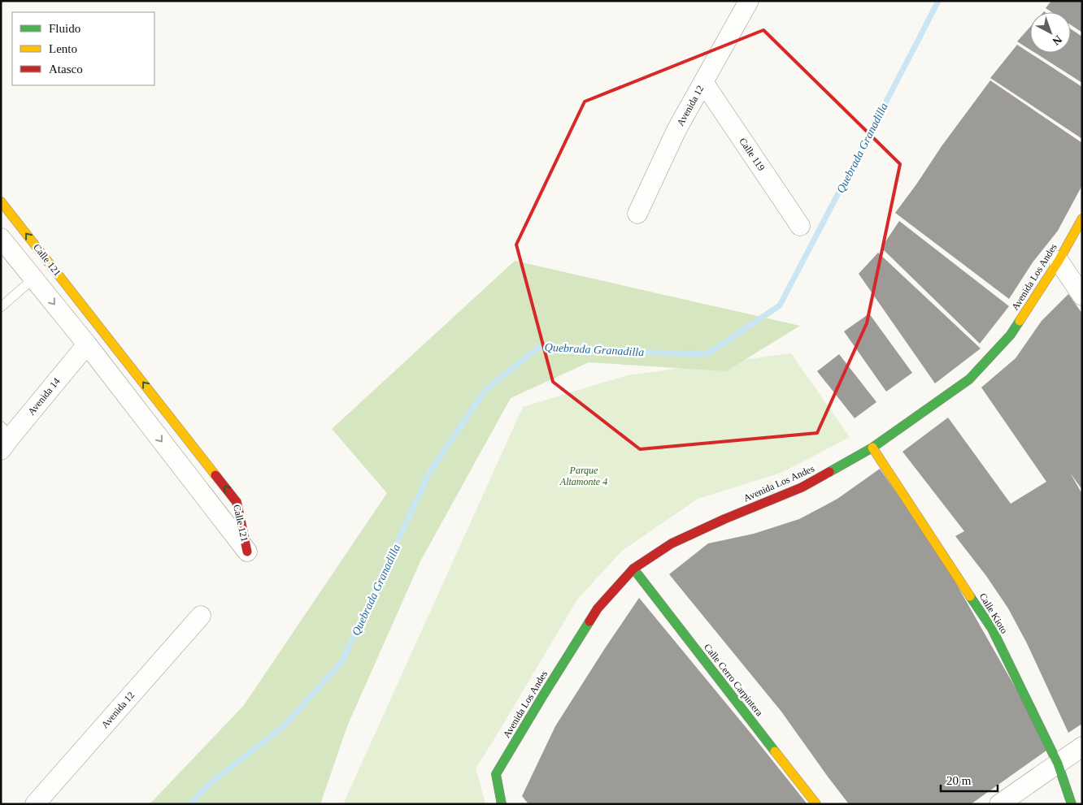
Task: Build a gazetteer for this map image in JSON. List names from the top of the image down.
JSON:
{
  "streets": {
    "street": [
      "Avenida 12",
      "Calle 119",
      "Calle 121",
      "Avenida Los Andes",
      "Avenida 14",
      "Calle Kioto",
      "Calle Cerro Carpintera"
    ]
  },
  "crossings": [
    ["Avenida 12", "Calle 119"],
    ["Calle 121", "Avenida 14"],
    ["Avenida Los Andes", "Calle Kioto"],
    ["Avenida Los Andes", "Calle Cerro Carpintera"]
  ],
  "water": ["Quebrada Granadilla"],
  "parks": ["Parque Altamonte 4"],
  "legend": ["Fluido", "Lento", "Atasco"],
  "scale_bar": "20 m",
  "north": "bottom right"
}
